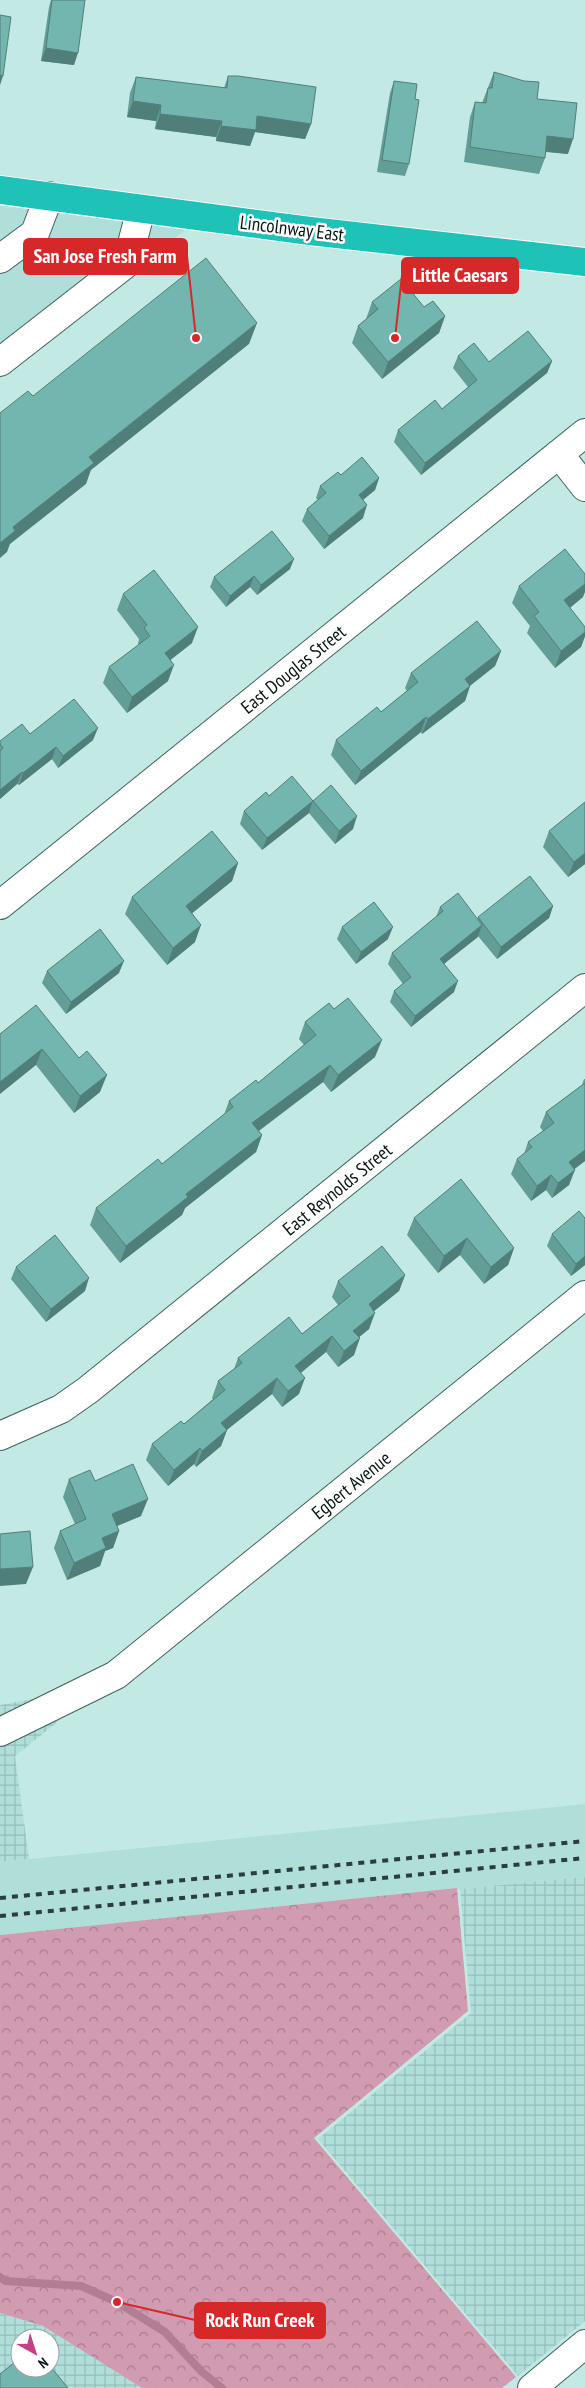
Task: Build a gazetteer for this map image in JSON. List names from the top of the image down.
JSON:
{
  "streets": {
    "highway": ["Lincolnway East"],
    "street": ["East Douglas Street", "East Reynolds Street", "Egbert Avenue"]
  },
  "places": ["San Jose Fresh Farm", "Little Caesars", "Rock Run Creek"],
  "north": "bottom right"
}
